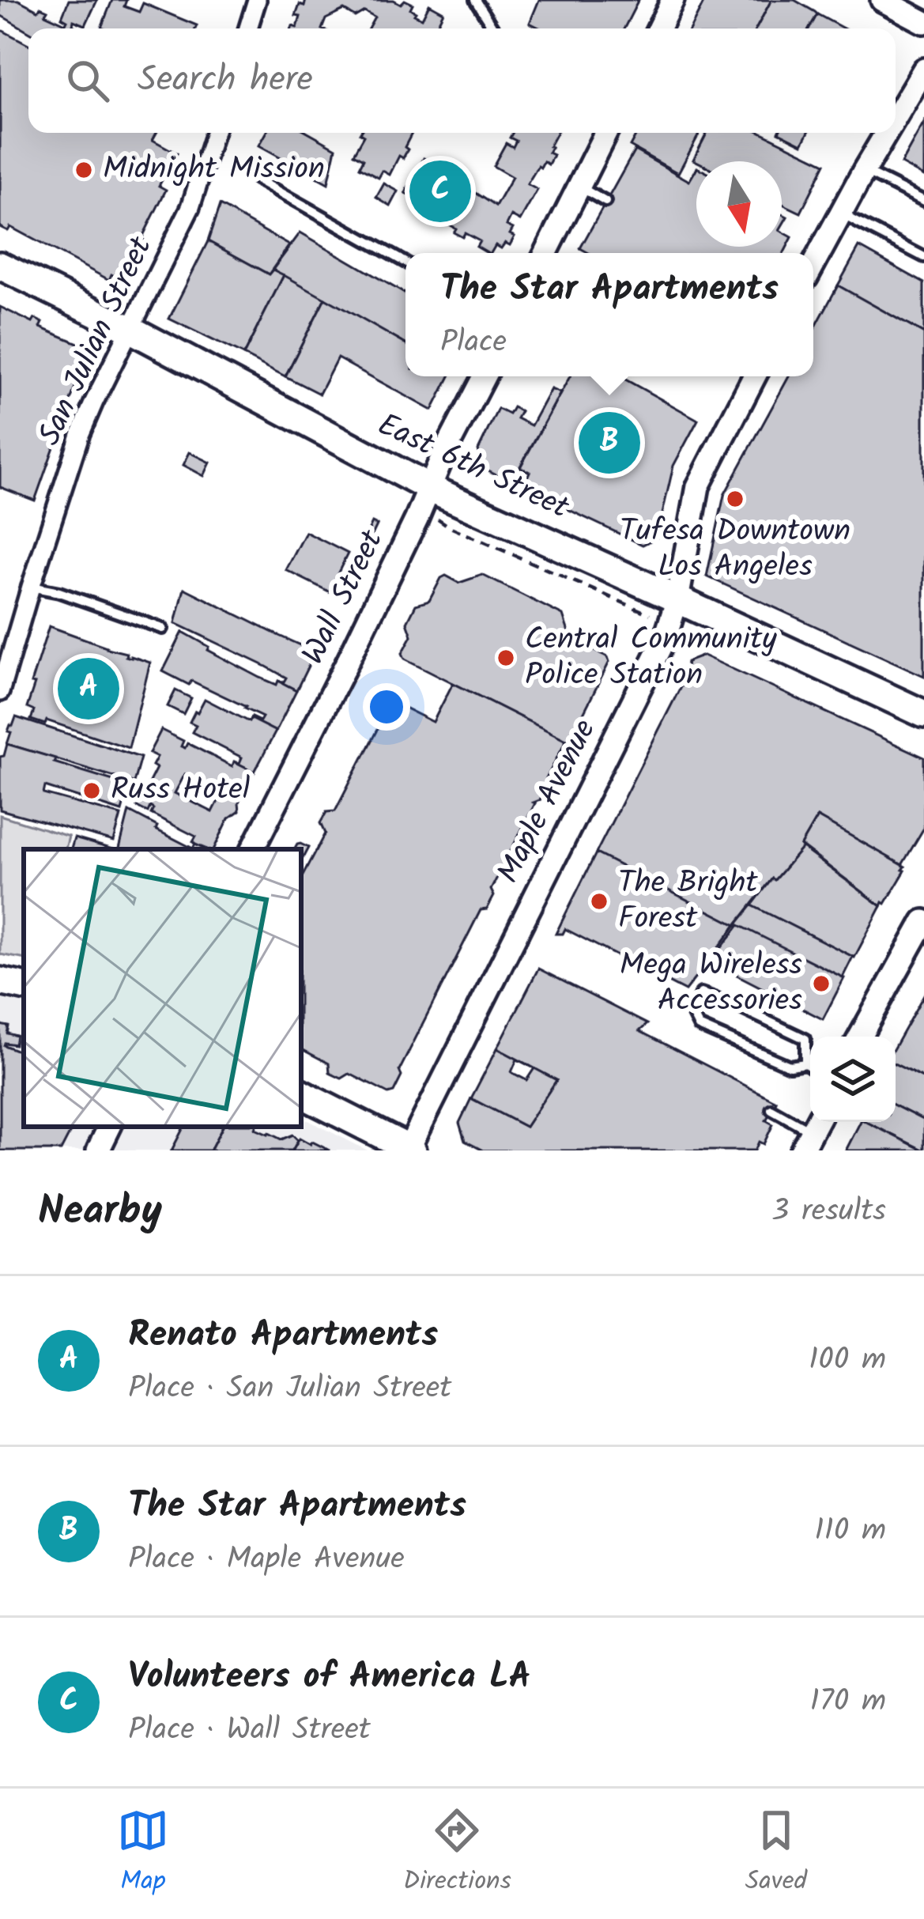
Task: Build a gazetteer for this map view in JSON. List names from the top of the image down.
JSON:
{
  "streets": {
    "main road": ["East 6th Street"],
    "street": ["San Julian Street", "Wall Street", "Maple Avenue"]
  },
  "crossings": [
    ["San Julian Street", "East 6th Street"],
    ["East 6th Street", "Wall Street"],
    ["East 6th Street", "Maple Avenue"]
  ],
  "places": [
    "Midnight Mission",
    "Tufesa Downtown Los Angeles",
    "Central Community Police Station",
    "Russ Hotel",
    "The Bright Forest",
    "Mega Wireless Accessories"
  ],
  "north": "bottom",
  "page": {
    "search": "Search here",
    "pins": ["C", "B", "A"],
    "popup": ["The Star Apartments", "Place"],
    "heading": ["Nearby", "3 results"],
    "list": [
      {
        "mark": "A",
        "name": "Renato Apartments",
        "note": "Place · San Julian Street",
        "value": "100 m"
      },
      {
        "mark": "B",
        "name": "The Star Apartments",
        "note": "Place · Maple Avenue",
        "value": "110 m"
      },
      {
        "mark": "C",
        "name": "Volunteers of America LA",
        "note": "Place · Wall Street",
        "value": "170 m"
      }
    ],
    "nav": ["Map", "Directions", "Saved"]
  }
}
